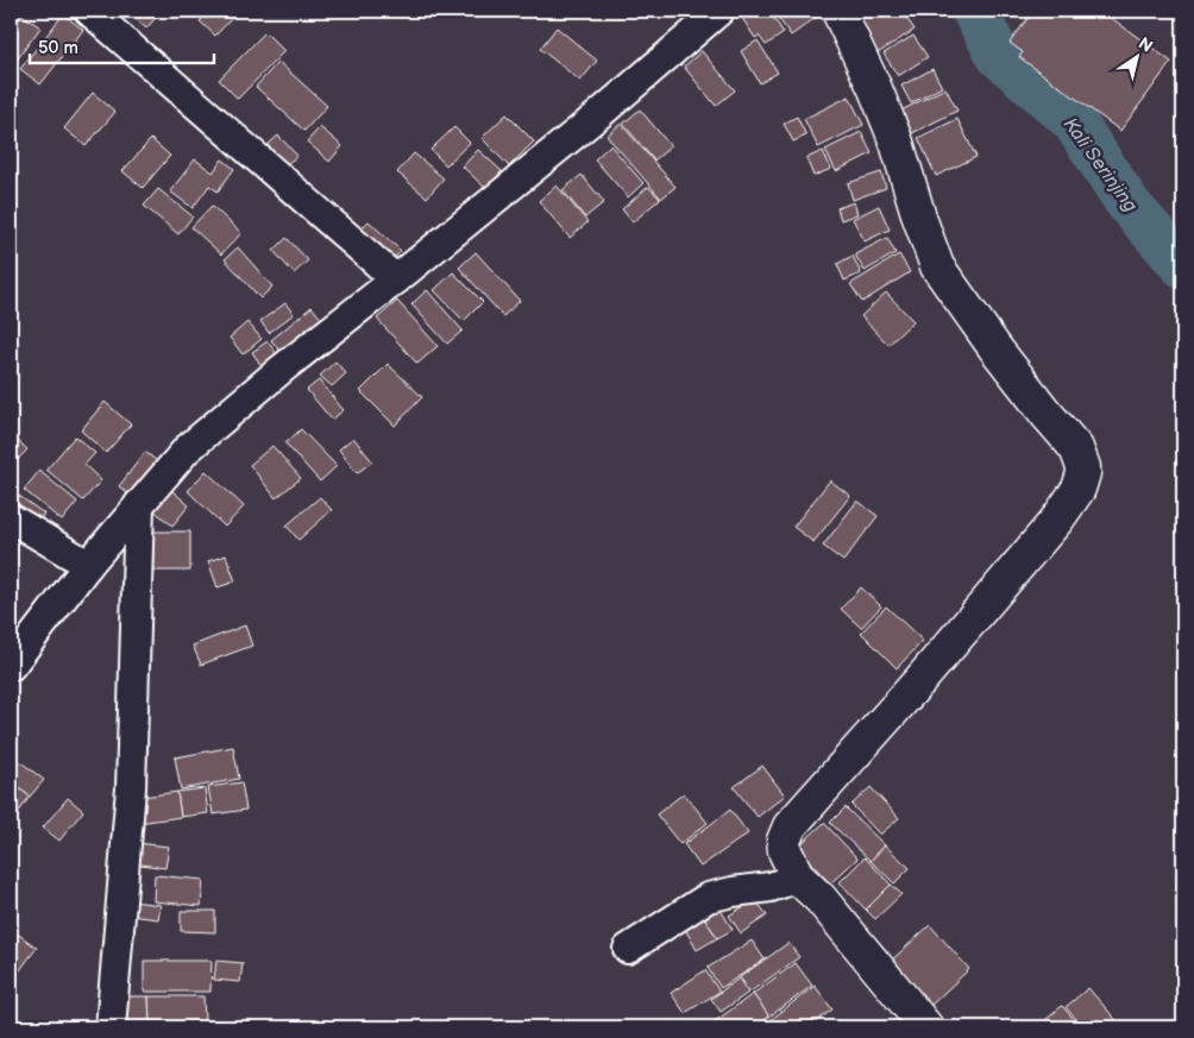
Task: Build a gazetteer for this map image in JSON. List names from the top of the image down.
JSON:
{
  "water": ["Kali Serinjing"],
  "scale_bar": "50 m",
  "north": "top right"
}
